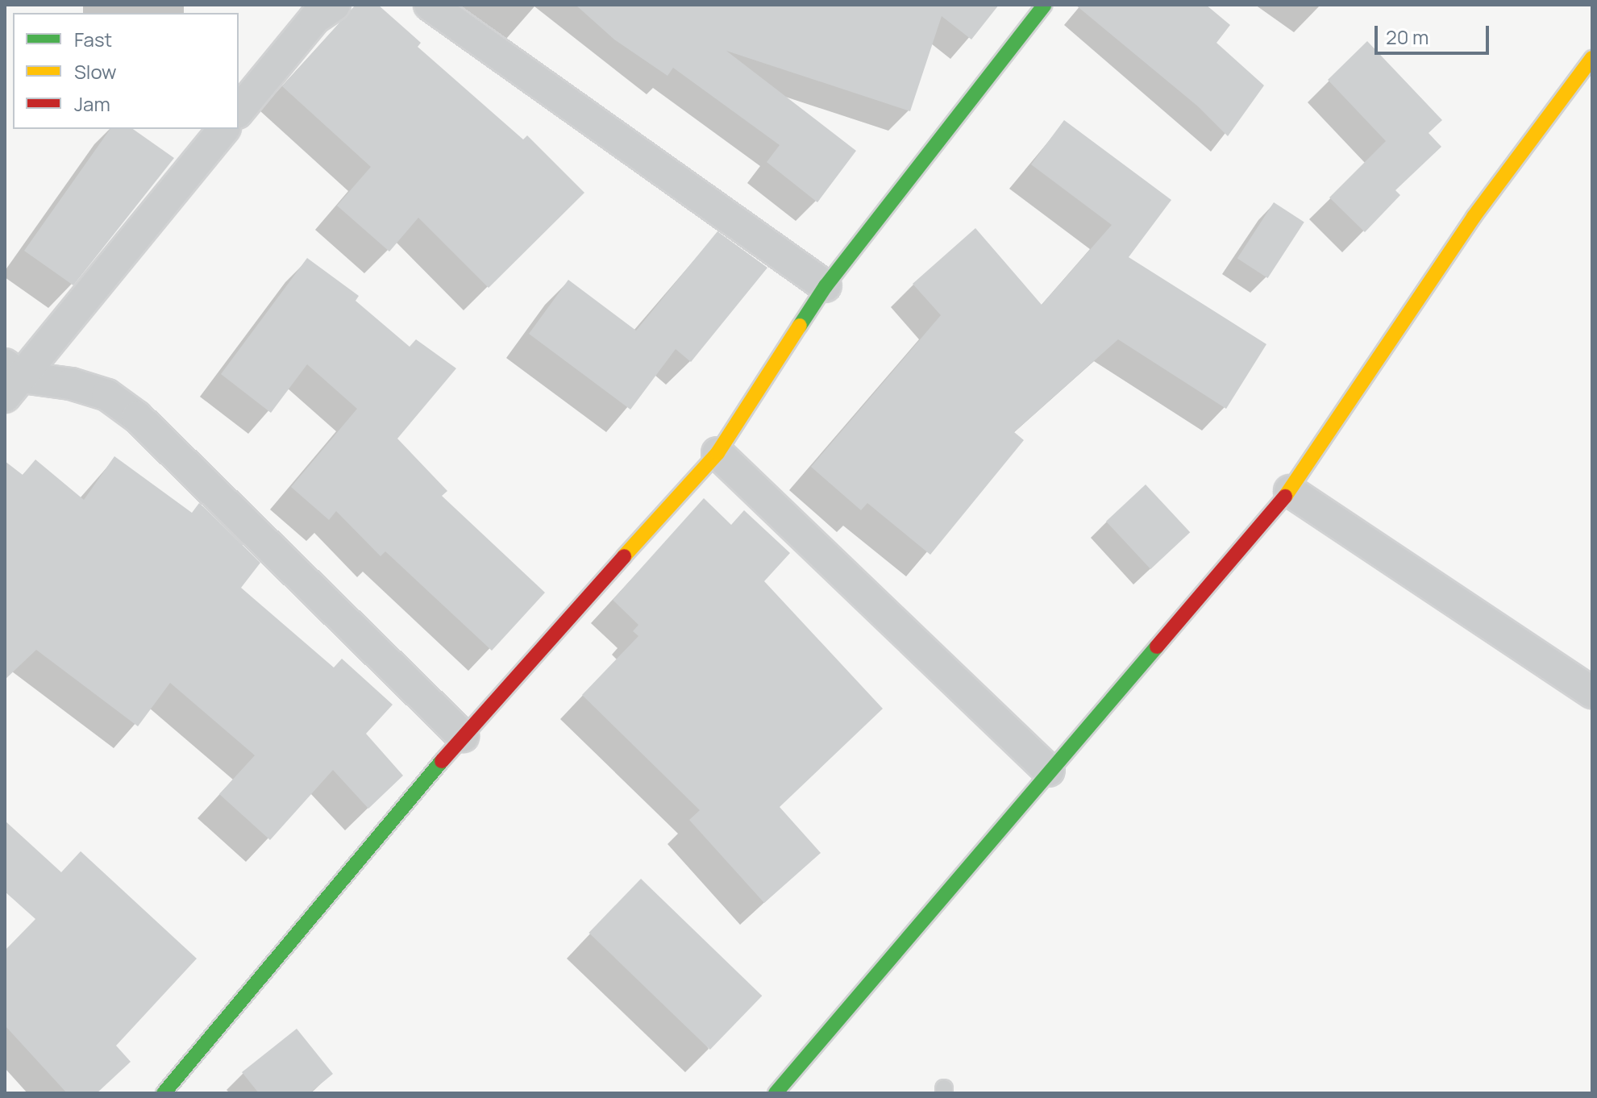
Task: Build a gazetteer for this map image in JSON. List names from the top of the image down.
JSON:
{
  "legend": ["Fast", "Slow", "Jam"],
  "scale_bar": "20 m"
}
